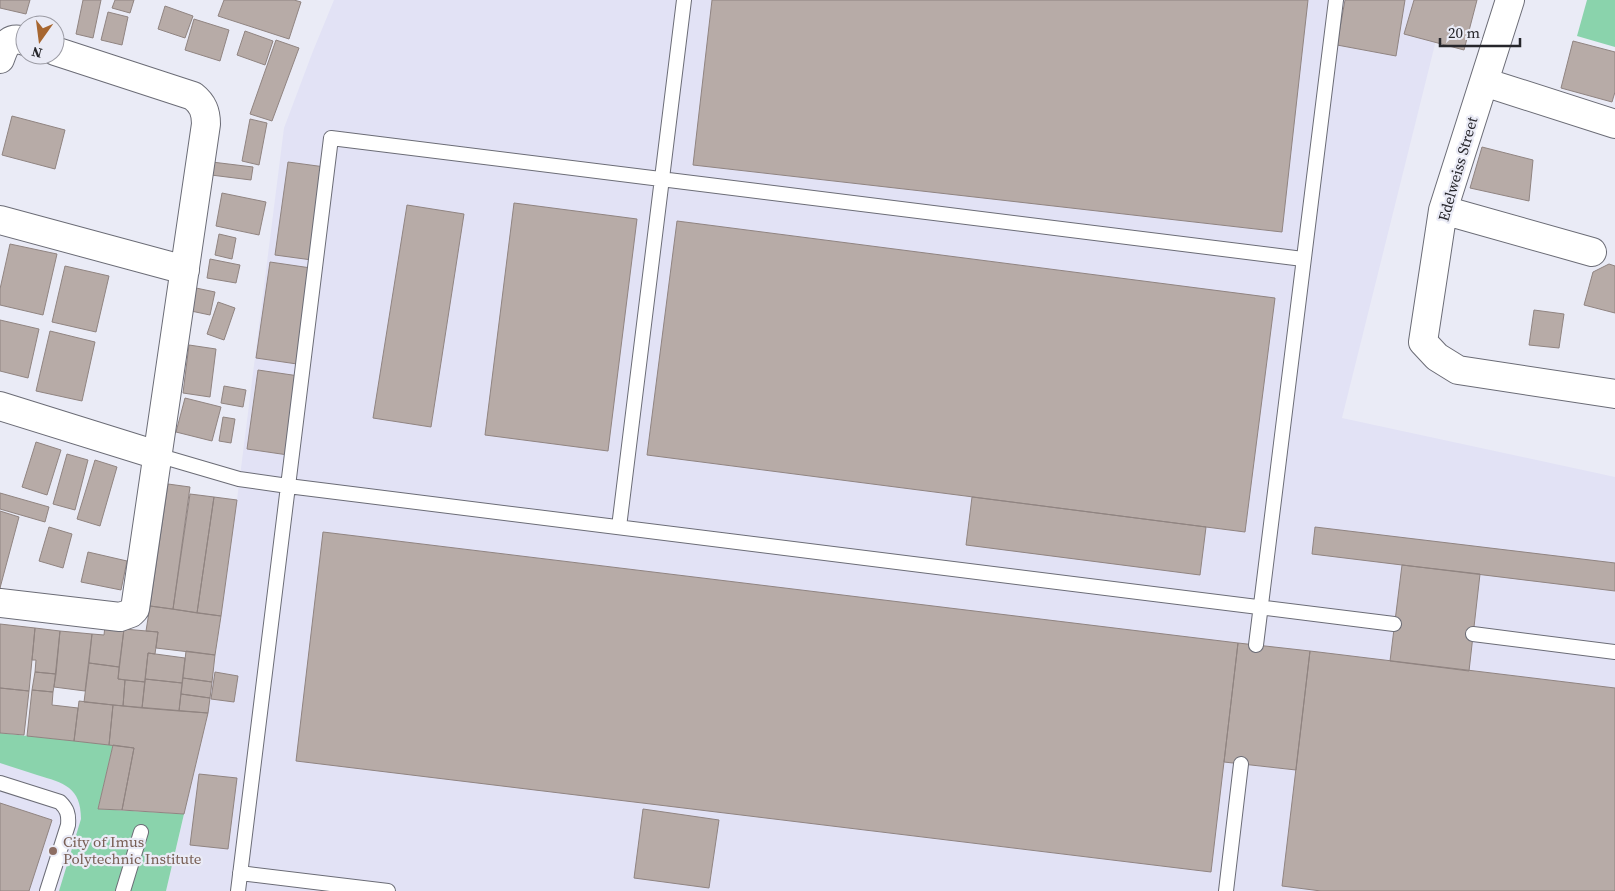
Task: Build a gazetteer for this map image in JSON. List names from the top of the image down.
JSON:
{
  "streets": {
    "street": ["Edelweiss Street"]
  },
  "places": ["City of Imus Polytechnic Institute"],
  "scale_bar": "20 m",
  "north": "bottom"
}
